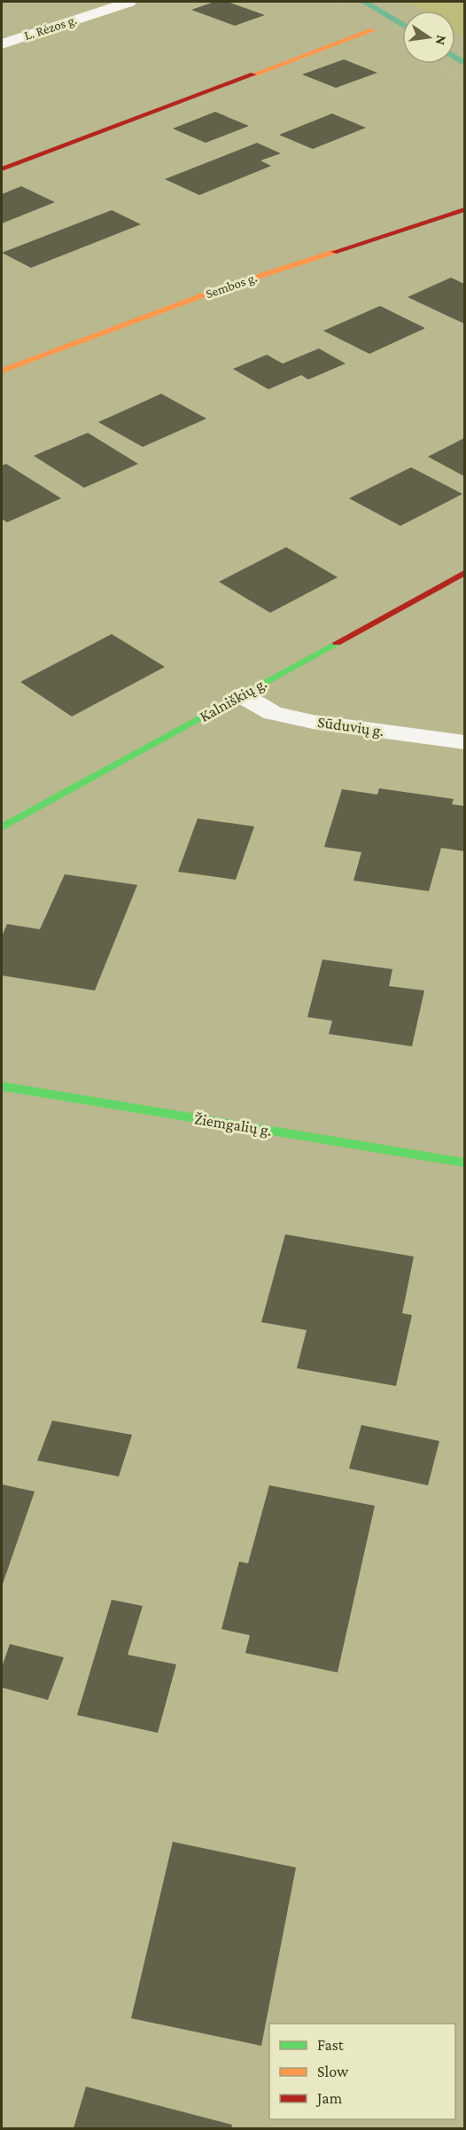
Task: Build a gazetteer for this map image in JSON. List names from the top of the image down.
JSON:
{
  "streets": {
    "street": [
      "L. Rėzos g.",
      "Sembos g.",
      "Kalniškių g.",
      "Sūduvių g.",
      "Žiemgalių g."
    ]
  },
  "crossings": [
    ["Kalniškių g.", "Sūduvių g."]
  ],
  "legend": ["Fast", "Slow", "Jam"],
  "north": "right"
}
